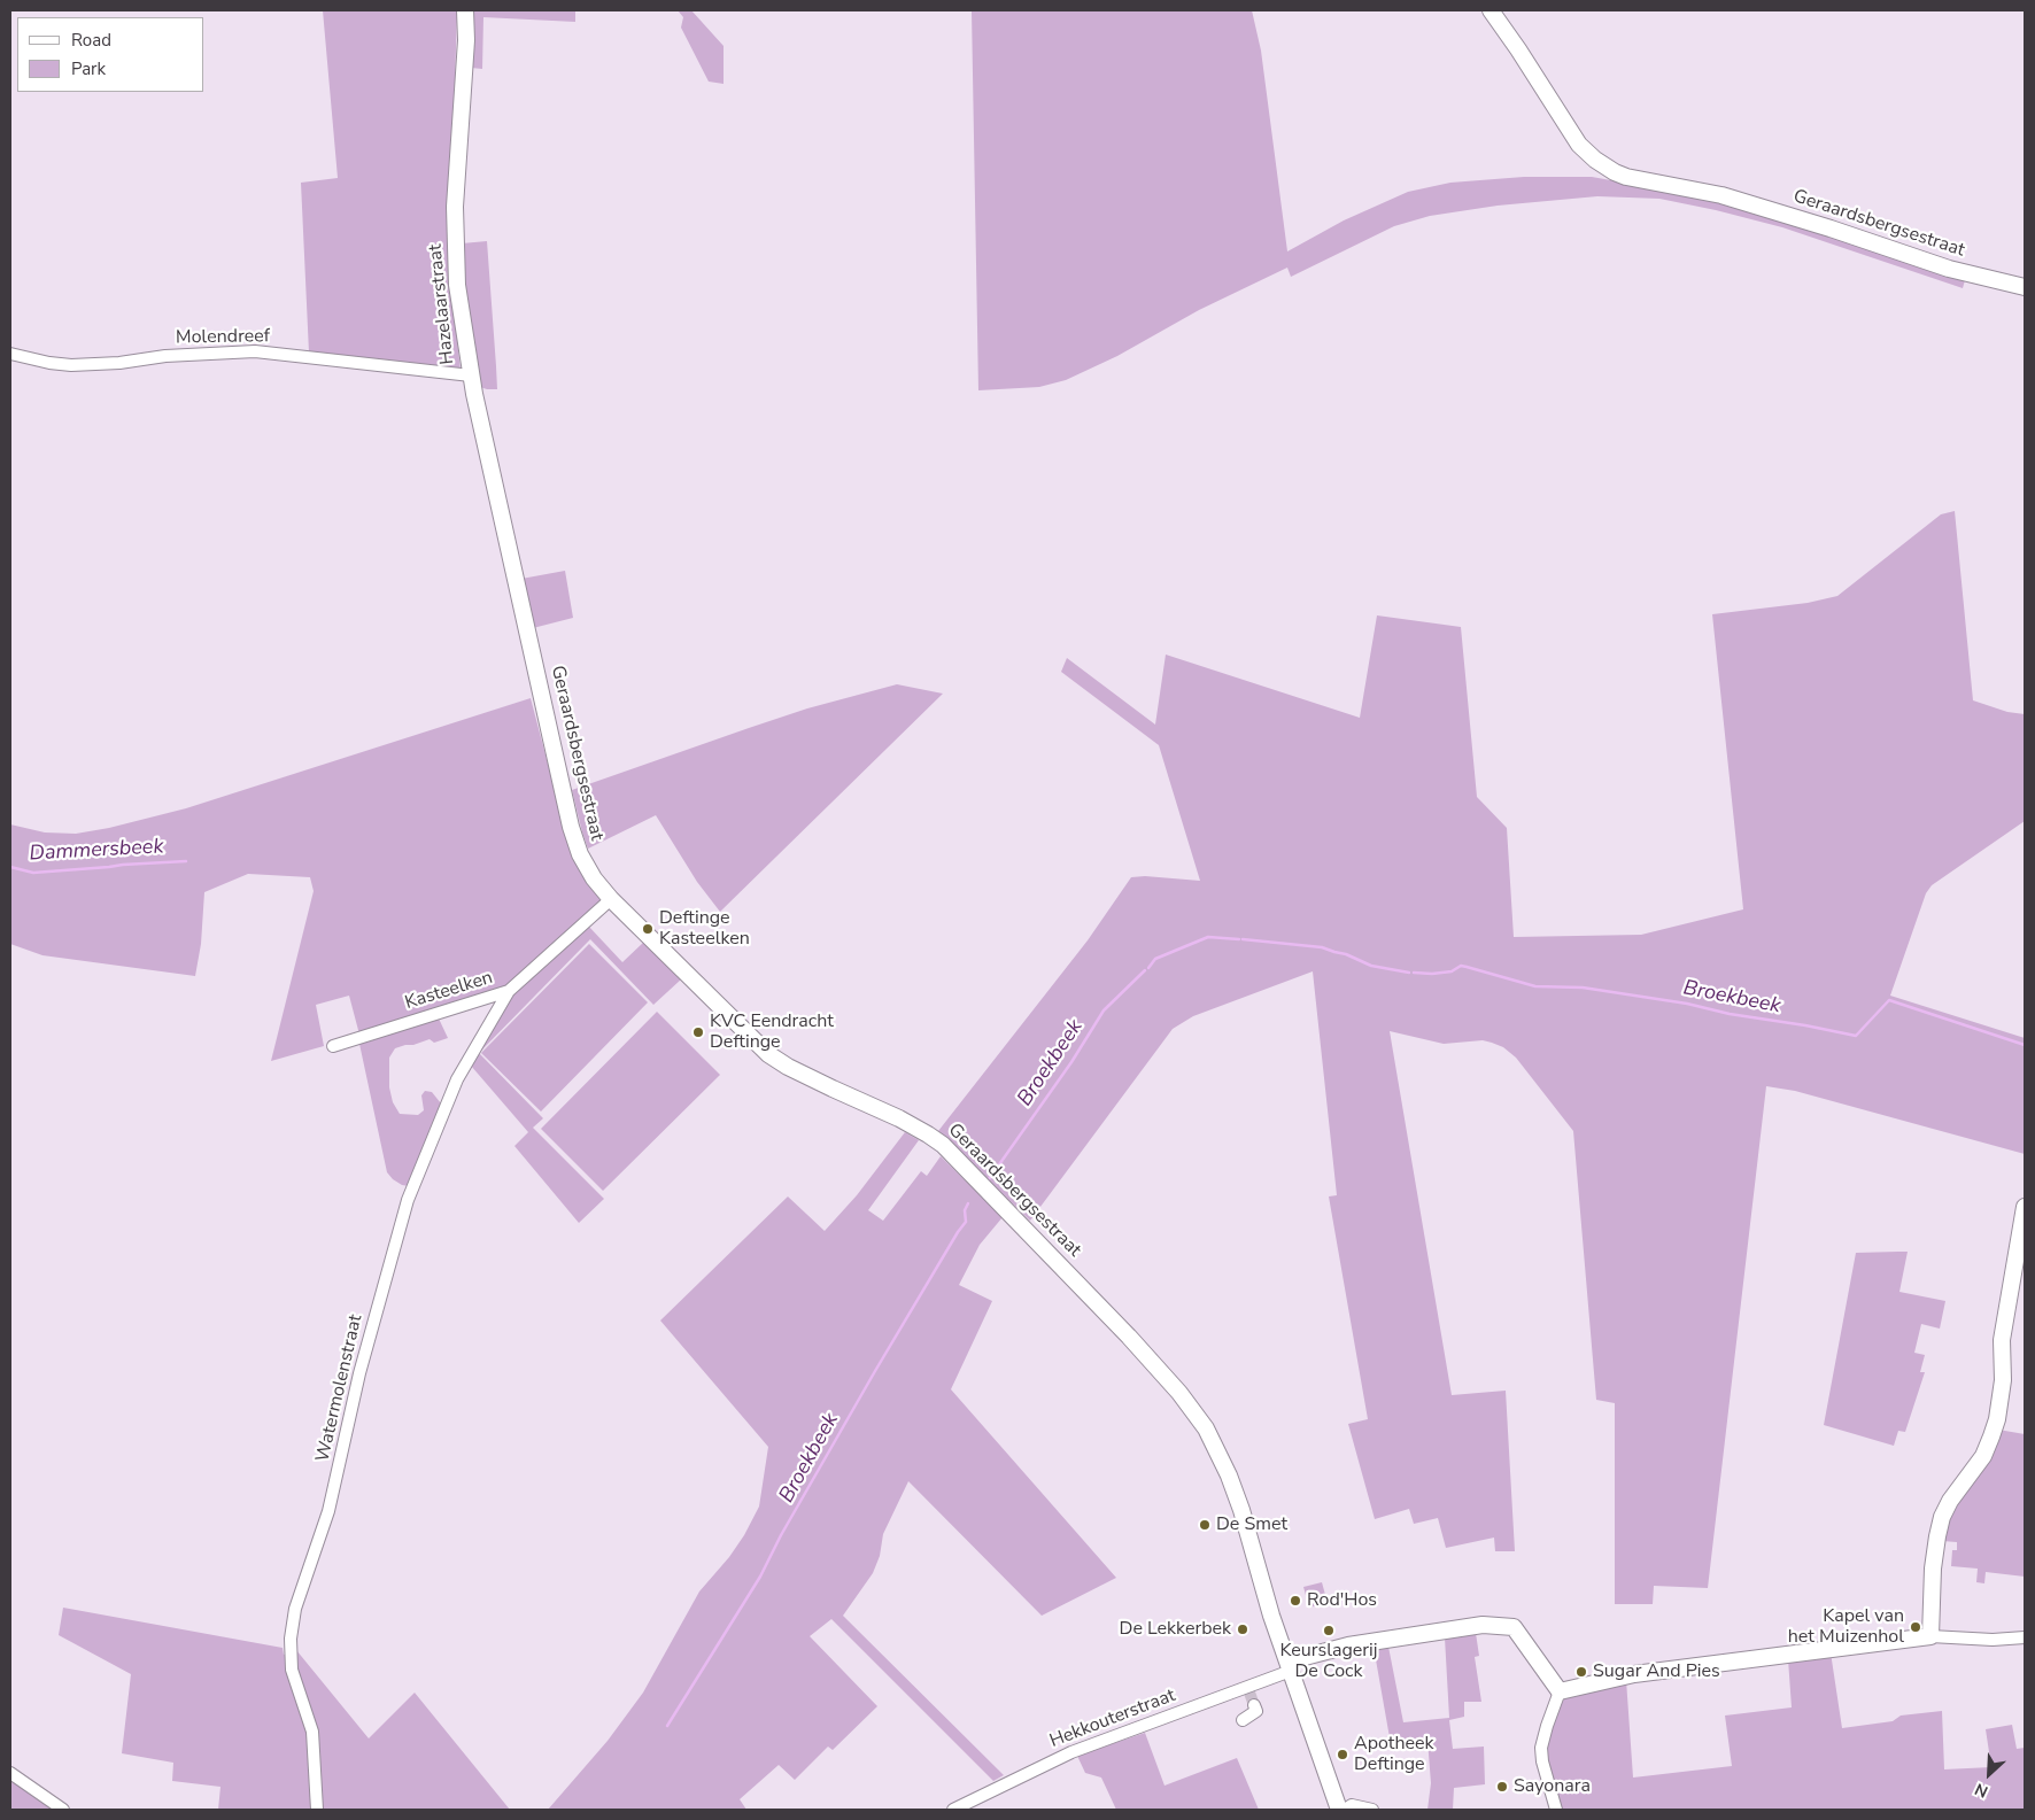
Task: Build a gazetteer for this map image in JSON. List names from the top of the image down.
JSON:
{
  "streets": {
    "street": [
      "Geraardsbergsestraat",
      "Hazelaarstraat",
      "Molendreef",
      "Kasteelken",
      "Watermolenstraat",
      "Hekkouterstraat"
    ]
  },
  "crossings": [
    ["Geraardsbergsestraat", "Hazelaarstraat"],
    ["Geraardsbergsestraat", "Kasteelken"],
    ["Geraardsbergsestraat", "Hekkouterstraat"],
    ["Hazelaarstraat", "Molendreef"],
    ["Kasteelken", "Watermolenstraat"]
  ],
  "water": ["Dammersbeek", "Broekbeek"],
  "places": [
    "Deftinge Kasteelken",
    "KVC Eendracht Deftinge",
    "De Smet",
    "Rod'Hos",
    "Kapel van het Muizenhol",
    "De Lekkerbek",
    "Keurslagerij De Cock",
    "Sugar And Pies",
    "Apotheek Deftinge",
    "Sayonara"
  ],
  "legend": ["Road", "Park"],
  "north": "bottom left"
}
